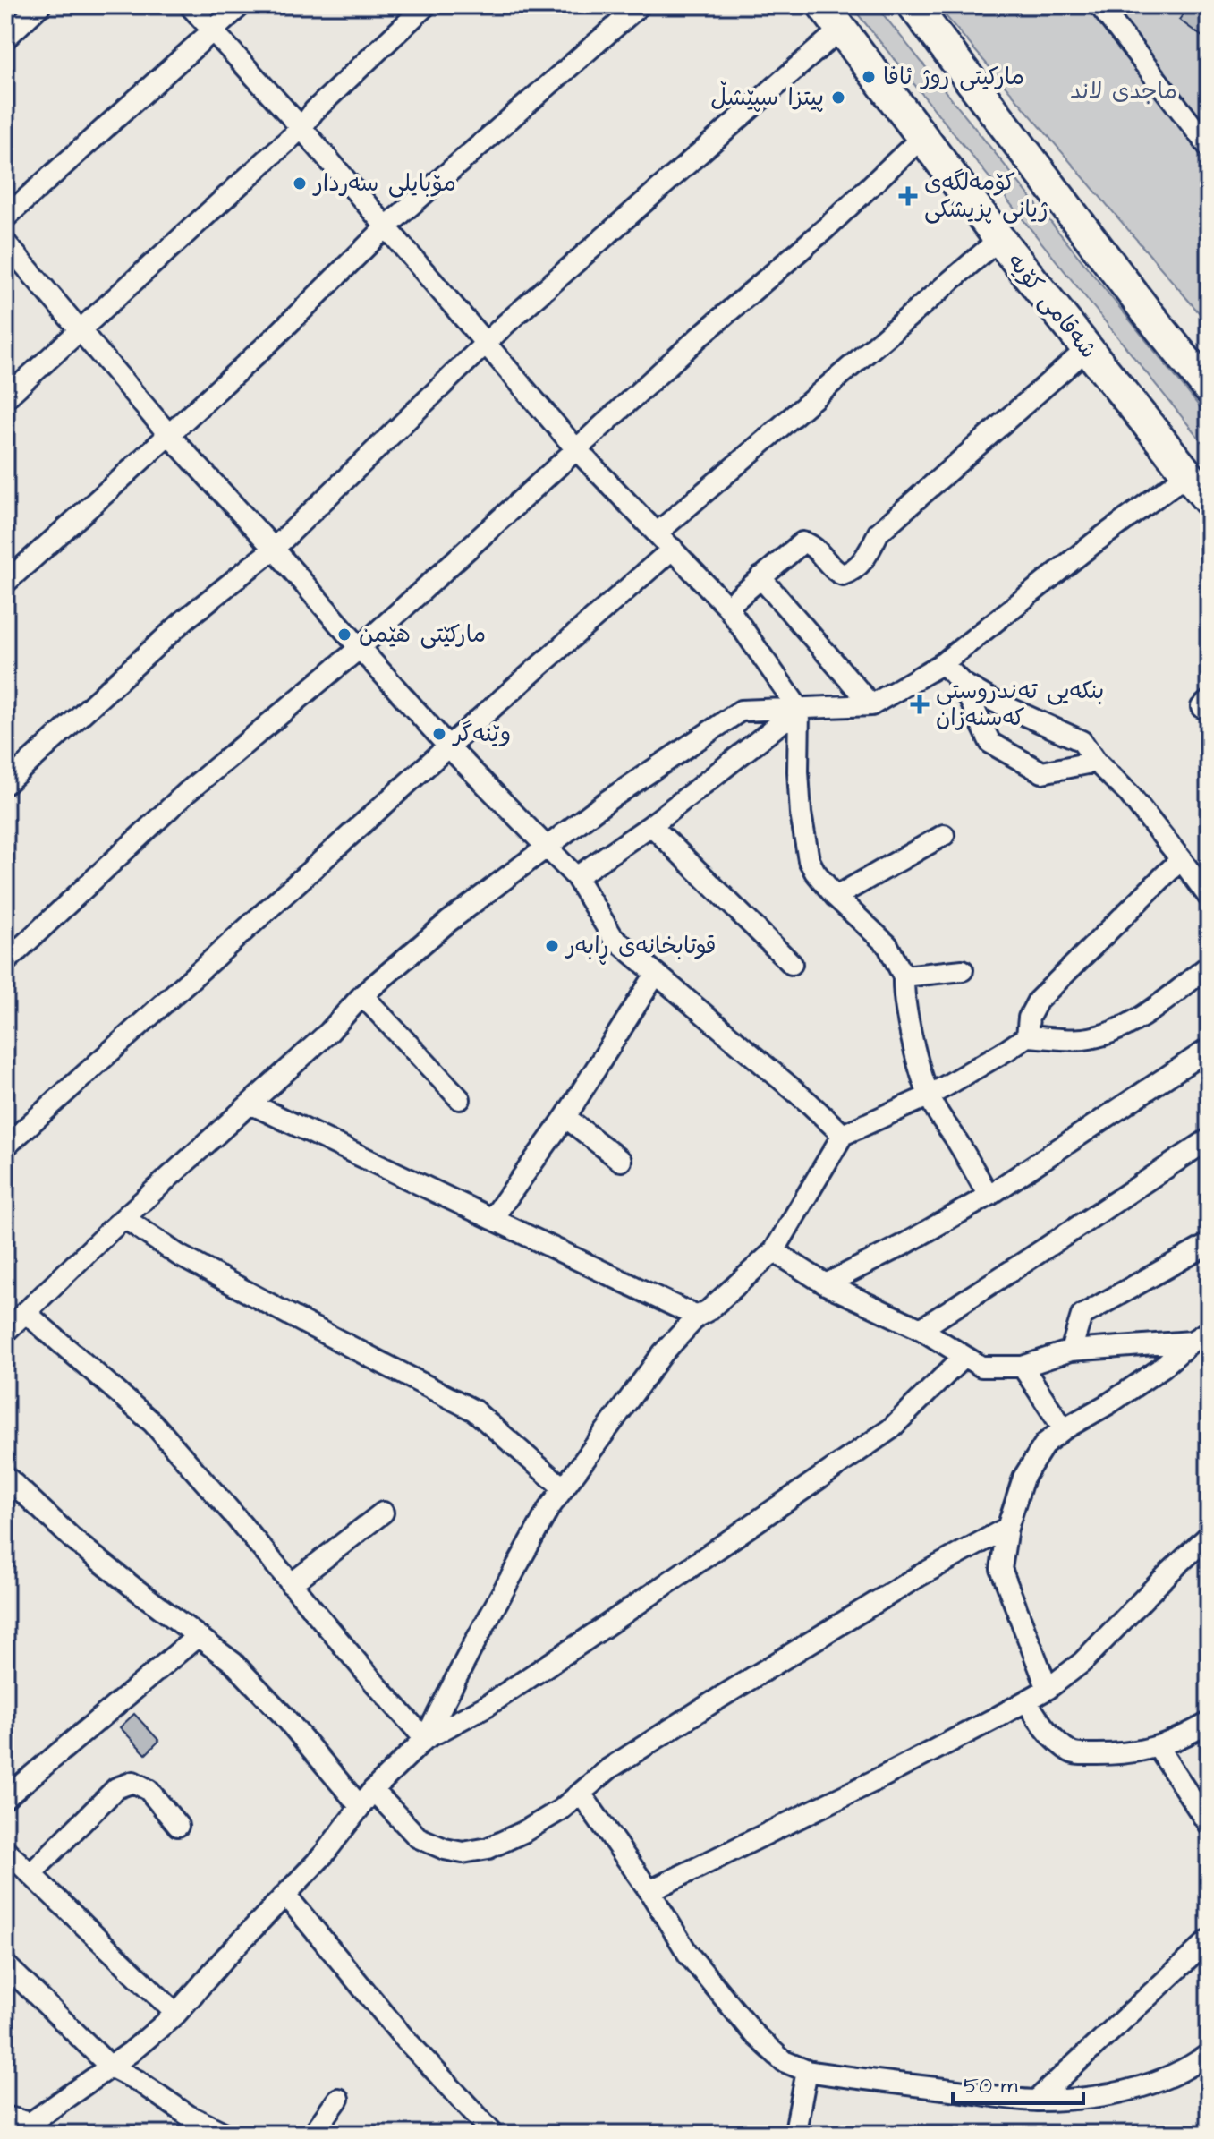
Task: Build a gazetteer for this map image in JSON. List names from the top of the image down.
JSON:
{
  "streets": {
    "highway": ["شەقامی کۆیە"]
  },
  "parks": ["ماجدی لاند"],
  "places": {
    "other": [
      "ماركيتى روژ ئافا",
      "پیتزا سپێشڵ",
      "مۆبایلی سەردار",
      "مارکێتی هێمن",
      "وێنەگر",
      "قوتابخانەی ڕابەر"
    ],
    "health": ["کۆمەلگەی ژیانی پزیشکی", "بنکەیی تەندروستی کەسنەزان"]
  },
  "scale_bar": "50 m"
}
